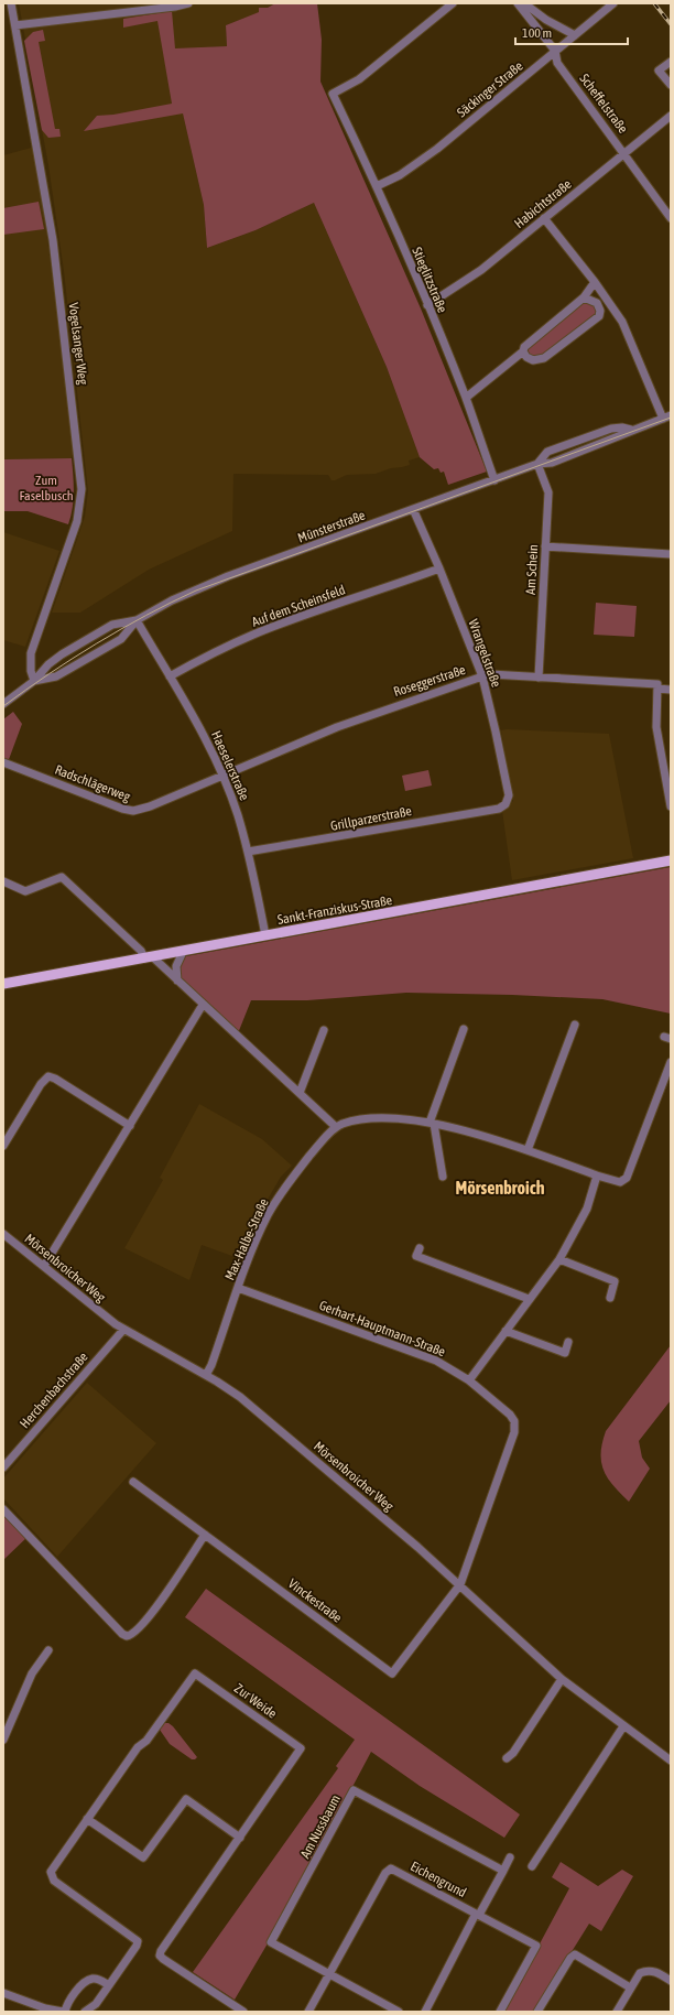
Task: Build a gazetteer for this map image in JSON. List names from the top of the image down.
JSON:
{
  "streets": {
    "main road": ["Sankt-Franziskus-Straße"],
    "street": [
      "Säckinger Straße",
      "Scheffelstraße",
      "Habichtstraße",
      "Stieglitzstraße",
      "Vogelsanger Weg",
      "Münsterstraße",
      "Am Schein",
      "Auf dem Scheinsfeld",
      "Wrangelstraße",
      "Roseggerstraße",
      "Haeselerstraße",
      "Radschlägerweg",
      "Grillparzerstraße",
      "Max-Halbe-Straße",
      "Mörsenbroicher Weg",
      "Gerhart-Hauptmann-Straße",
      "Herchenbachstraße",
      "Vinckestraße",
      "Zur Weide",
      "Am Nussbaum",
      "Eichengrund"
    ]
  },
  "crossings": [
    ["Säckinger Straße", "Scheffelstraße"],
    ["Säckinger Straße", "Stieglitzstraße"],
    ["Scheffelstraße", "Habichtstraße"],
    ["Habichtstraße", "Stieglitzstraße"],
    ["Habichtstraße", "Münsterstraße"],
    ["Stieglitzstraße", "Münsterstraße"],
    ["Vogelsanger Weg", "Münsterstraße"],
    ["Münsterstraße", "Am Schein"],
    ["Münsterstraße", "Wrangelstraße"],
    ["Münsterstraße", "Haeselerstraße"],
    ["Am Schein", "Roseggerstraße"],
    ["Auf dem Scheinsfeld", "Wrangelstraße"],
    ["Auf dem Scheinsfeld", "Haeselerstraße"],
    ["Wrangelstraße", "Roseggerstraße"],
    ["Wrangelstraße", "Grillparzerstraße"],
    ["Roseggerstraße", "Haeselerstraße"],
    ["Roseggerstraße", "Radschlägerweg"],
    ["Haeselerstraße", "Radschlägerweg"],
    ["Haeselerstraße", "Grillparzerstraße"],
    ["Haeselerstraße", "Sankt-Franziskus-Straße"],
    ["Max-Halbe-Straße", "Mörsenbroicher Weg"],
    ["Max-Halbe-Straße", "Gerhart-Hauptmann-Straße"],
    ["Mörsenbroicher Weg", "Gerhart-Hauptmann-Straße"],
    ["Mörsenbroicher Weg", "Herchenbachstraße"],
    ["Mörsenbroicher Weg", "Vinckestraße"],
    ["Gerhart-Hauptmann-Straße", "Vinckestraße"],
    ["Am Nussbaum", "Eichengrund"]
  ],
  "districts": ["Mörsenbroich"],
  "parks": ["Zum Faselbusch"],
  "scale_bar": "100 m"
}
